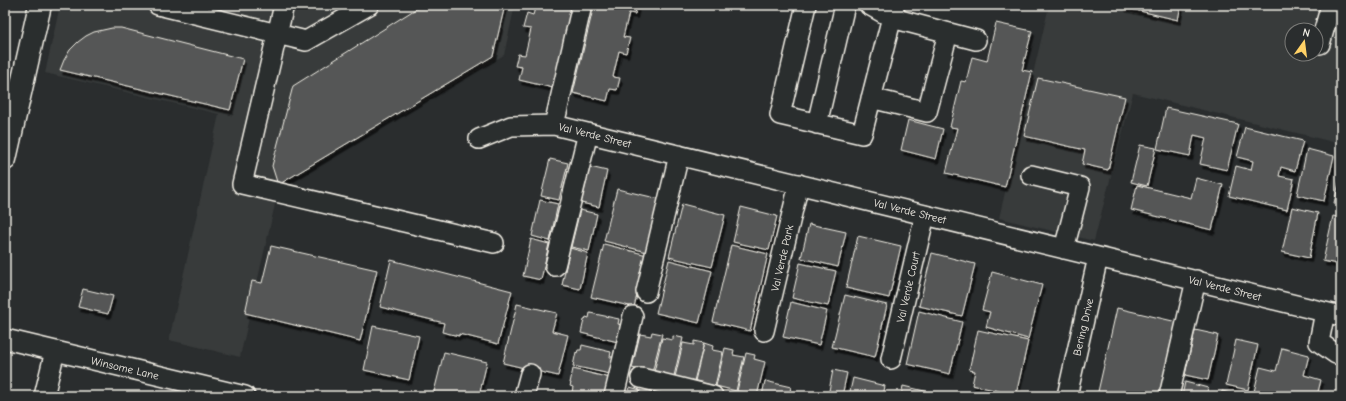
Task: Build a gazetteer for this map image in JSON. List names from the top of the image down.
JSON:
{
  "streets": {
    "street": [
      "Val Verde Street",
      "Val Verde Park",
      "Val Verde Court",
      "Bering Drive",
      "Winsome Lane"
    ]
  },
  "crossings": [
    ["Val Verde Street", "Val Verde Park"],
    ["Val Verde Street", "Val Verde Court"],
    ["Val Verde Street", "Bering Drive"]
  ],
  "north": "top"
}
